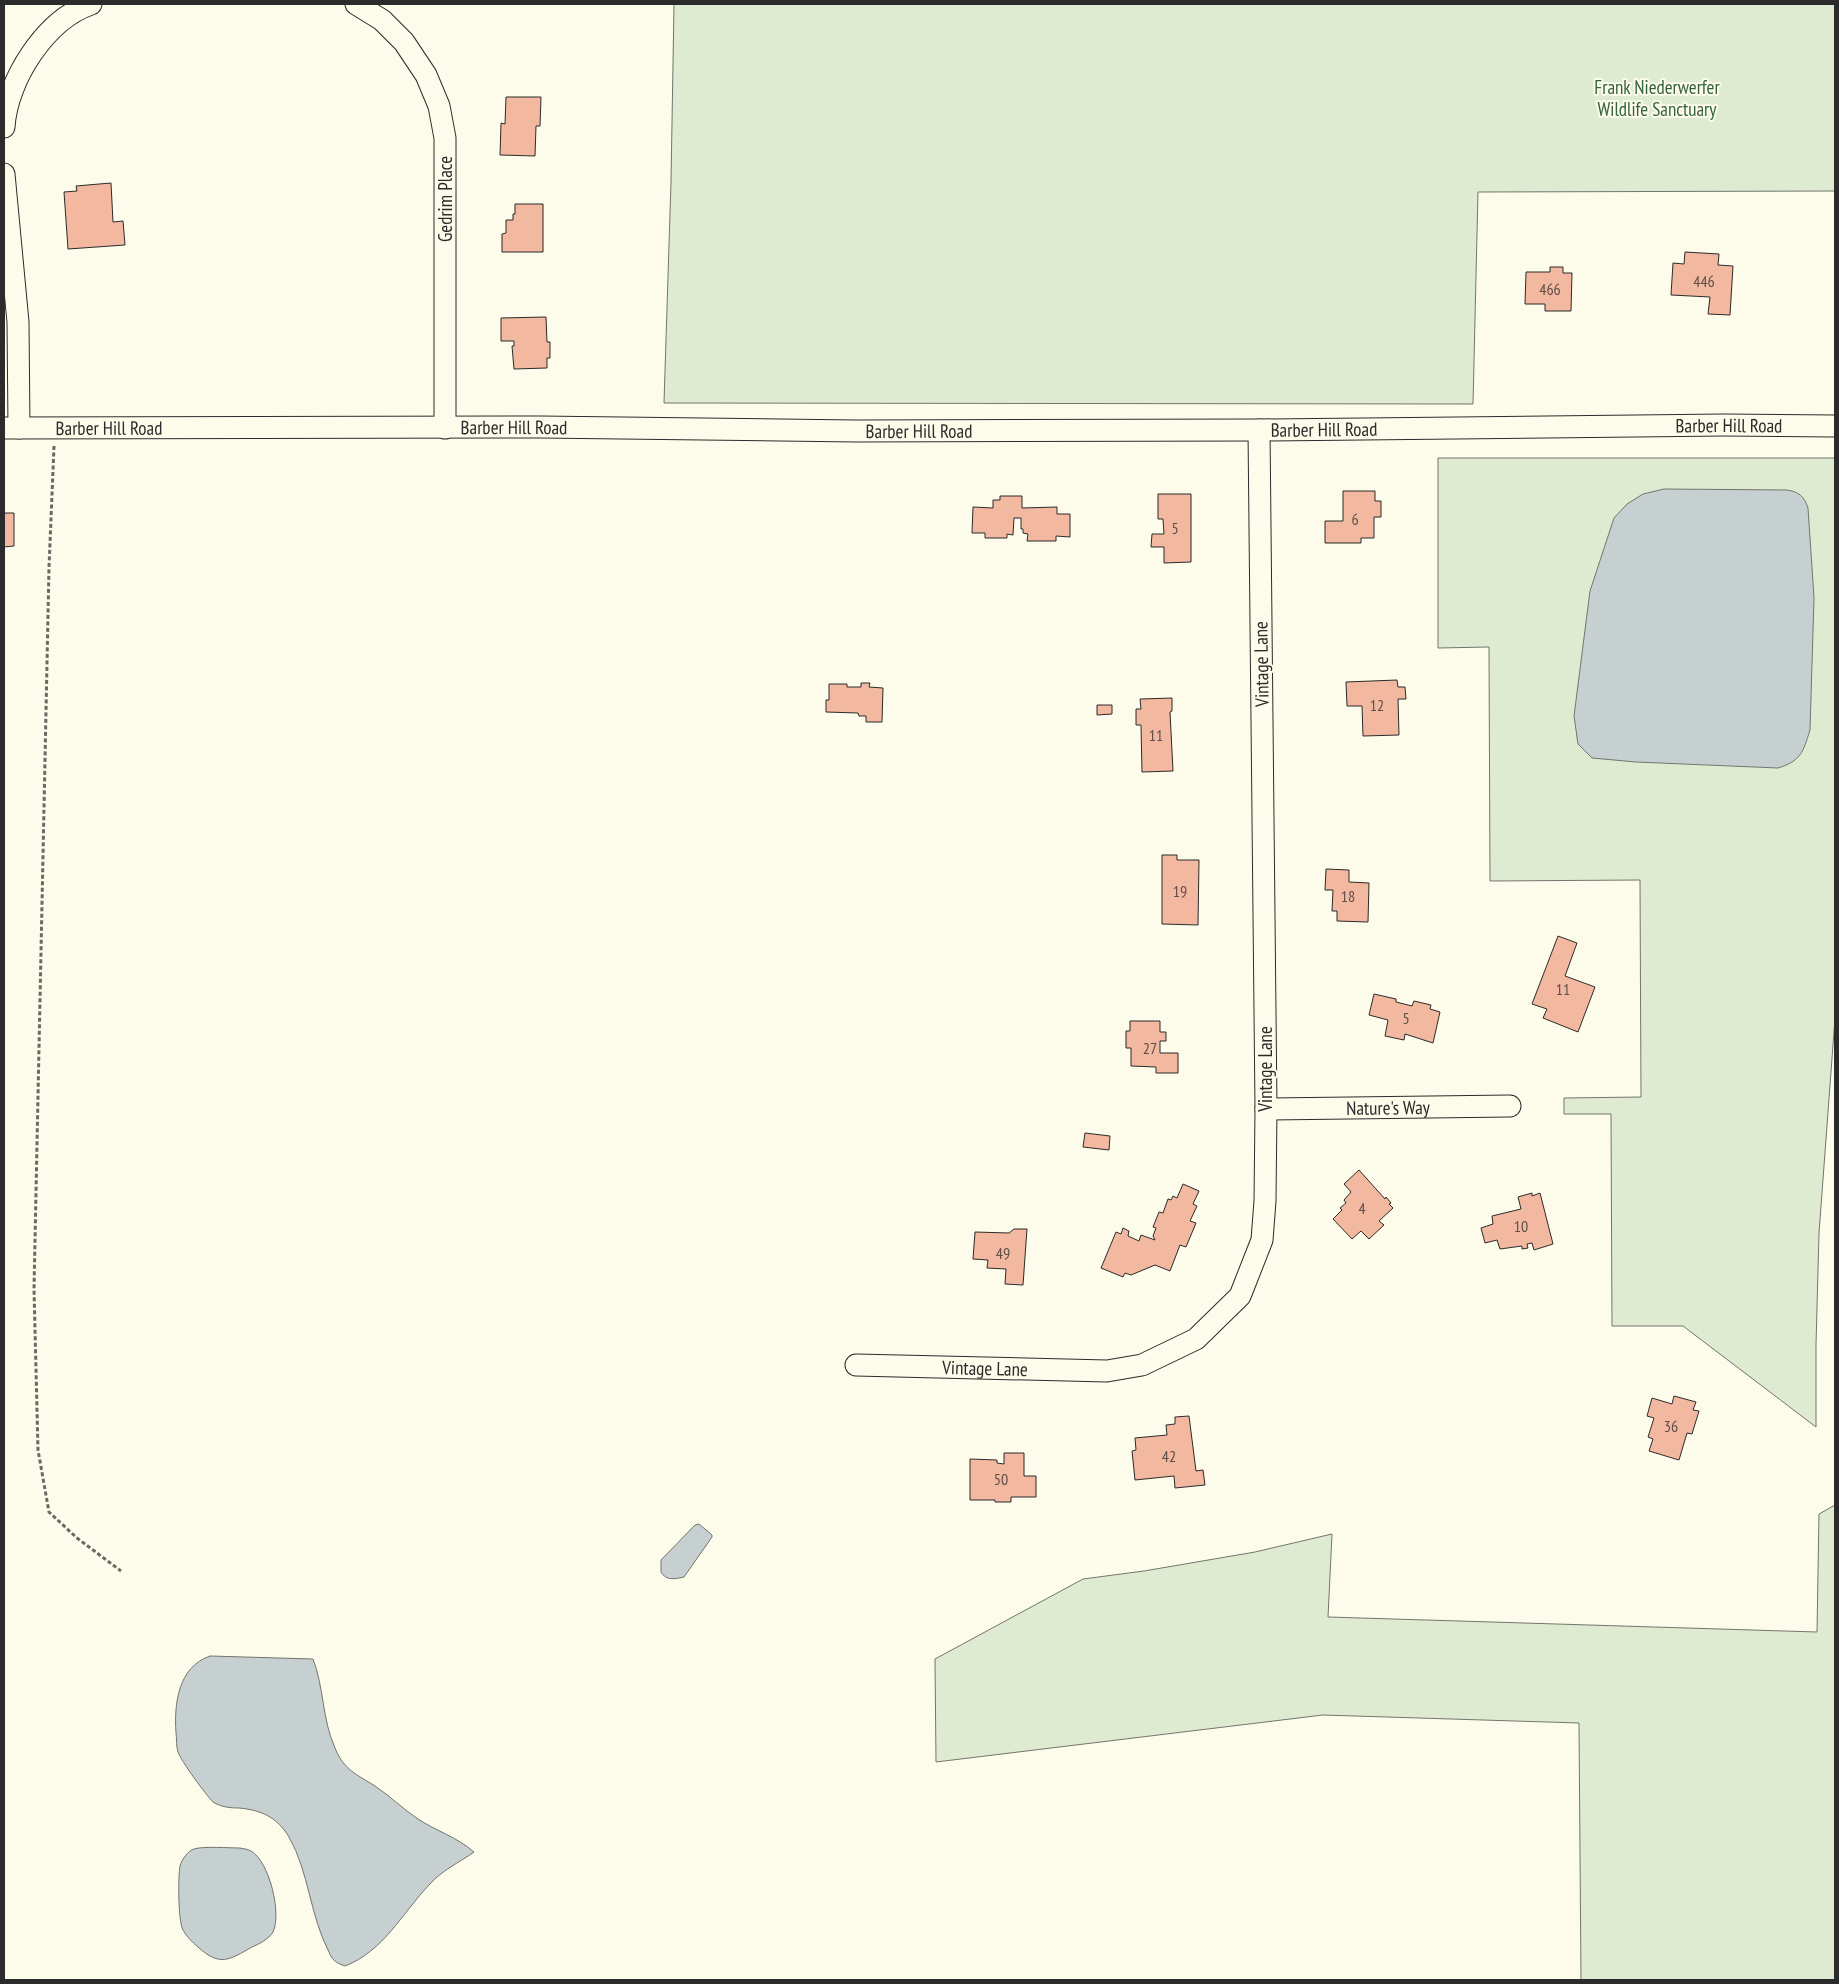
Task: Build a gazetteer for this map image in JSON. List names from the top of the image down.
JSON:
{
  "streets": {
    "street": [
      "Gedrim Place",
      "Barber Hill Road",
      "Vintage Lane",
      "Nature's Way"
    ]
  },
  "crossings": [
    ["Gedrim Place", "Barber Hill Road"],
    ["Barber Hill Road", "Vintage Lane"],
    ["Vintage Lane", "Nature's Way"]
  ],
  "parks": ["Frank Niederwerfer Wildlife Sanctuary"],
  "house_numbers": [
    "446",
    "466",
    "6",
    "5",
    "12",
    "11",
    "19",
    "18",
    "11",
    "5",
    "27",
    "4",
    "10",
    "49",
    "36",
    "42",
    "50"
  ]
}
